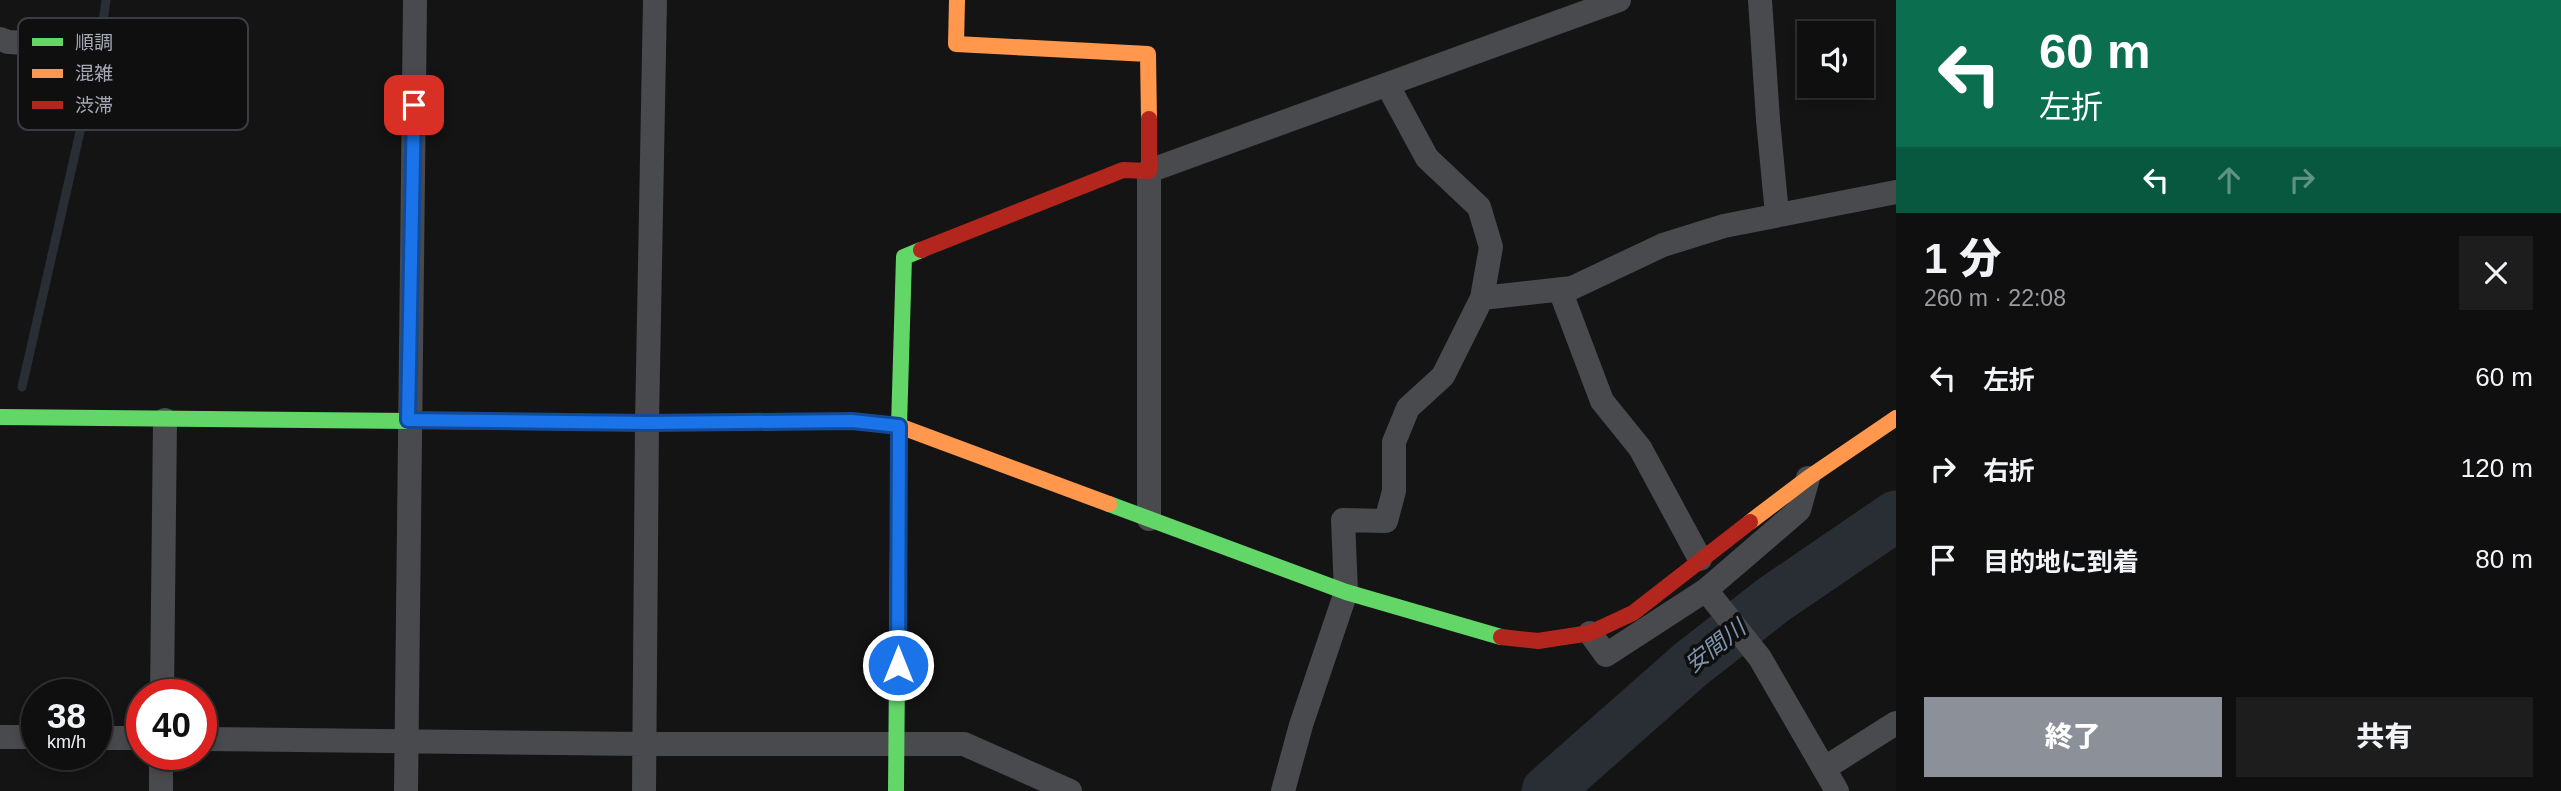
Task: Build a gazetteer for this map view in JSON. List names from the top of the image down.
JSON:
{
  "water": ["安間川"],
  "legend": ["順調", "混雑", "渋滞"],
  "page": {
    "turn": ["60 m", "左折"],
    "heading": ["1 分", "260 m · 22:08"],
    "list": [
      {
        "name": "左折",
        "value": "60 m"
      },
      {
        "name": "右折",
        "value": "120 m"
      },
      {
        "name": "目的地に到着",
        "value": "80 m"
      }
    ],
    "speed": "38 km/h",
    "limit": "40",
    "buttons": ["終了", "共有"]
  }
}
